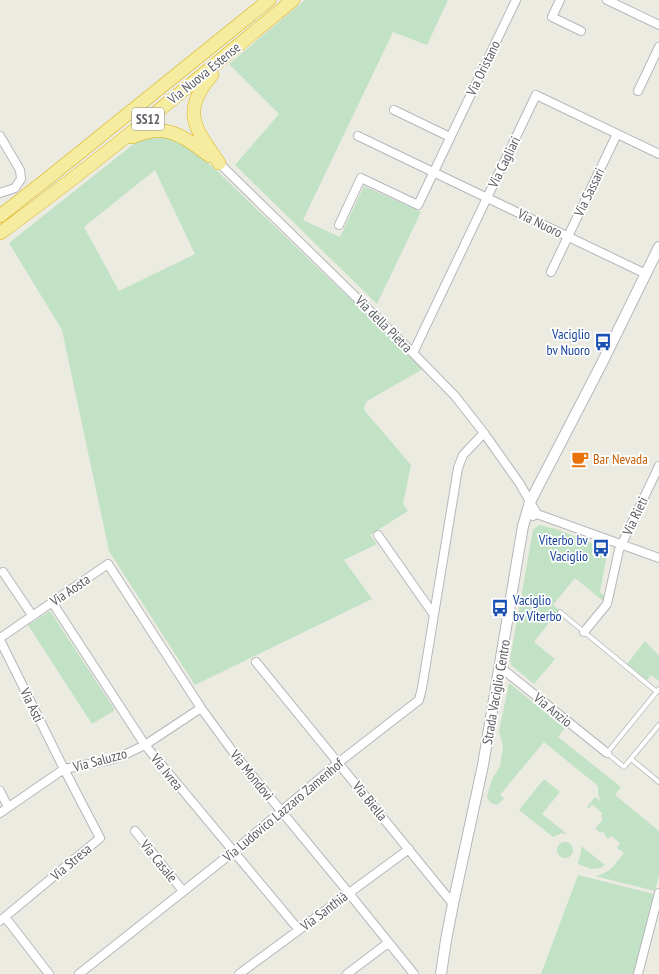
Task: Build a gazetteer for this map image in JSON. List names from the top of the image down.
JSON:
{
  "streets": {
    "highway": ["Via Nuova Estense", "SS12"],
    "street": [
      "Via Oristano",
      "Via Cagliari",
      "Via Sassari",
      "Via Nuoro",
      "Via della Pietra",
      "Via Rieti",
      "Via Aosta",
      "Strada Vaciglio Centro",
      "Via Asti",
      "Via Anzio",
      "Via Saluzzo",
      "Via Ivrea",
      "Via Mondovì",
      "Via Biella",
      "Via Ludovico Lazzaro Zamenhof",
      "Via Casale",
      "Via Stresa",
      "Via Santhià"
    ]
  },
  "crossings": [
    ["Via Oristano", "Via Nuoro"],
    ["Via Cagliari", "Via Sassari"],
    ["Via Cagliari", "Via Nuoro"],
    ["Via Cagliari", "Via della Pietra"],
    ["Via Sassari", "Via Nuoro"],
    ["Via Nuoro", "Strada Vaciglio Centro"],
    ["Via della Pietra", "Strada Vaciglio Centro"],
    ["Via della Pietra", "Via Ludovico Lazzaro Zamenhof"],
    ["Via Aosta", "Via Asti"],
    ["Via Aosta", "Via Ivrea"],
    ["Via Aosta", "Via Mondovì"],
    ["Strada Vaciglio Centro", "Via Anzio"],
    ["Strada Vaciglio Centro", "Via Biella"],
    ["Via Asti", "Via Saluzzo"],
    ["Via Asti", "Via Stresa"],
    ["Via Saluzzo", "Via Ivrea"],
    ["Via Saluzzo", "Via Mondovì"],
    ["Via Saluzzo", "Via Stresa"],
    ["Via Ivrea", "Via Ludovico Lazzaro Zamenhof"],
    ["Via Ivrea", "Via Santhià"],
    ["Via Mondovì", "Via Ludovico Lazzaro Zamenhof"],
    ["Via Mondovì", "Via Santhià"],
    ["Via Biella", "Via Ludovico Lazzaro Zamenhof"],
    ["Via Biella", "Via Santhià"],
    ["Via Ludovico Lazzaro Zamenhof", "Via Casale"]
  ],
  "places": {
    "bus stop": ["Vaciglio bv Nuoro", "Viterbo bv Vaciglio", "Vaciglio bv Viterbo"],
    "cafe": ["Bar Nevada"]
  }
}
